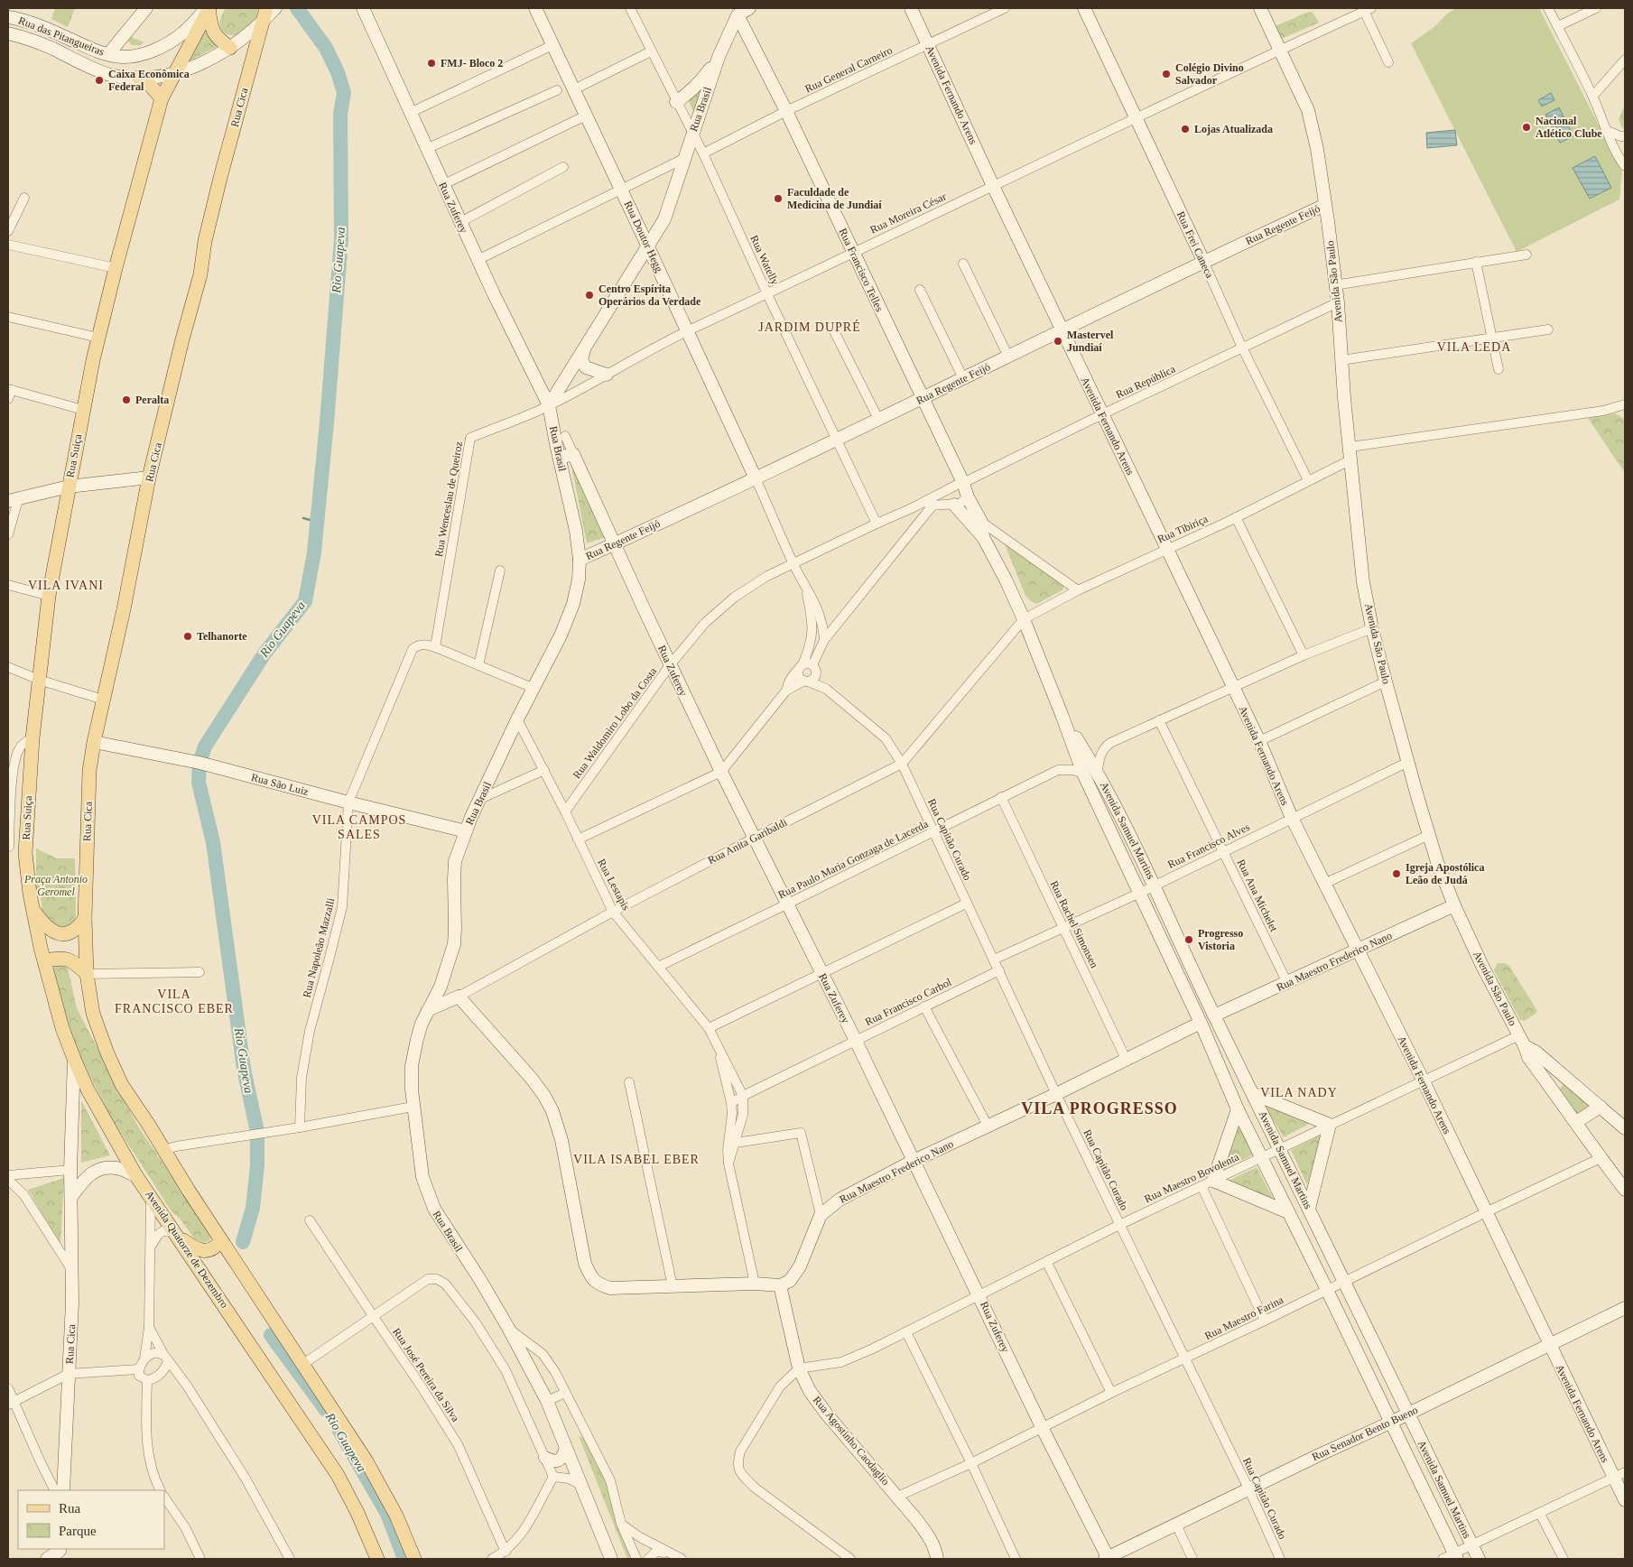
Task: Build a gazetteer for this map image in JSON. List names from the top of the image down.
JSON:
{
  "streets": {
    "main road": [
      "Rua das Pitangueiras",
      "Avenida Fernando Arens",
      "Rua Cica",
      "Rua Brasil",
      "Rua Zuferey",
      "Rua Regente Feijó",
      "Rua Doutor Hegg",
      "Rua Frei Caneca",
      "Rua Francisco Telles",
      "Avenida São Paulo",
      "Rua Suiça",
      "Rua São Luiz",
      "Avenida Samuel Martins",
      "Rua Anita Garibaldi",
      "Rua Maestro Frederico Nano",
      "Avenida Quatorze de Dezembro",
      "Rua Senador Bento Bueno",
      "Rua Agostinho Caodaglio"
    ],
    "street": [
      "Rua General Carneiro",
      "Rua Moreira César",
      "Rua Watelly",
      "Rua República",
      "Rua Wenceslau de Queiroz",
      "Rua Tibiriça",
      "Rua Waldomiro Lobo da Costa",
      "Rua Capitão Curado",
      "Rua Francisco Alves",
      "Rua Paulo Maria Gonzaga de Lacerda",
      "Rua Lestapis",
      "Rua Ana Michelet",
      "Rua Rachel Simonsen",
      "Rua Napoleão Mazzalli",
      "Rua Francisco Carbol",
      "Rua Maestro Bovolenta",
      "Rua Maestro Farina",
      "Rua José Pereira da Silva"
    ]
  },
  "crossings": [
    ["Rua das Pitangueiras", "Rua Cica"],
    ["Rua das Pitangueiras", "Rua Suiça"],
    ["Rua General Carneiro", "Avenida Fernando Arens"],
    ["Rua General Carneiro", "Rua Watelly"],
    ["Rua General Carneiro", "Rua Francisco Telles"],
    ["Avenida Fernando Arens", "Rua Moreira César"],
    ["Avenida Fernando Arens", "Rua Regente Feijó"],
    ["Avenida Fernando Arens", "Rua República"],
    ["Avenida Fernando Arens", "Rua Tibiriça"],
    ["Avenida Fernando Arens", "Rua Francisco Alves"],
    ["Avenida Fernando Arens", "Rua Maestro Frederico Nano"],
    ["Avenida Fernando Arens", "Rua Maestro Bovolenta"],
    ["Avenida Fernando Arens", "Rua Maestro Farina"],
    ["Avenida Fernando Arens", "Rua Senador Bento Bueno"],
    ["Rua Cica", "Rua São Luiz"],
    ["Rua Cica", "Avenida Quatorze de Dezembro"],
    ["Rua Brasil", "Rua Zuferey"],
    ["Rua Brasil", "Rua Moreira César"],
    ["Rua Brasil", "Rua Regente Feijó"],
    ["Rua Brasil", "Rua Doutor Hegg"],
    ["Rua Brasil", "Rua Watelly"],
    ["Rua Brasil", "Rua Wenceslau de Queiroz"],
    ["Rua Brasil", "Rua São Luiz"],
    ["Rua Brasil", "Rua Anita Garibaldi"],
    ["Rua Brasil", "Rua Lestapis"],
    ["Rua Zuferey", "Rua Moreira César"],
    ["Rua Zuferey", "Rua Regente Feijó"],
    ["Rua Zuferey", "Rua Wenceslau de Queiroz"],
    ["Rua Zuferey", "Rua Waldomiro Lobo da Costa"],
    ["Rua Zuferey", "Rua Anita Garibaldi"],
    ["Rua Zuferey", "Rua Paulo Maria Gonzaga de Lacerda"],
    ["Rua Zuferey", "Rua Maestro Frederico Nano"],
    ["Rua Zuferey", "Rua Francisco Carbol"],
    ["Rua Zuferey", "Rua Maestro Bovolenta"],
    ["Rua Zuferey", "Rua Maestro Farina"],
    ["Rua Zuferey", "Rua Senador Bento Bueno"],
    ["Rua Moreira César", "Rua Doutor Hegg"],
    ["Rua Moreira César", "Rua Frei Caneca"],
    ["Rua Moreira César", "Rua Watelly"],
    ["Rua Moreira César", "Rua Francisco Telles"],
    ["Rua Moreira César", "Avenida São Paulo"],
    ["Rua Moreira César", "Rua Wenceslau de Queiroz"],
    ["Rua Regente Feijó", "Rua Doutor Hegg"],
    ["Rua Regente Feijó", "Rua Frei Caneca"],
    ["Rua Regente Feijó", "Rua Watelly"],
    ["Rua Regente Feijó", "Rua Francisco Telles"],
    ["Rua Regente Feijó", "Avenida São Paulo"],
    ["Rua Doutor Hegg", "Rua Waldomiro Lobo da Costa"],
    ["Rua Frei Caneca", "Rua República"],
    ["Rua Frei Caneca", "Rua Tibiriça"],
    ["Rua Watelly", "Rua Waldomiro Lobo da Costa"],
    ["Rua Francisco Telles", "Rua República"],
    ["Rua Francisco Telles", "Rua Waldomiro Lobo da Costa"],
    ["Rua Francisco Telles", "Avenida Samuel Martins"],
    ["Avenida São Paulo", "Rua República"],
    ["Avenida São Paulo", "Rua Tibiriça"],
    ["Avenida São Paulo", "Rua Francisco Alves"],
    ["Avenida São Paulo", "Rua Maestro Frederico Nano"],
    ["Avenida São Paulo", "Rua Maestro Bovolenta"],
    ["Avenida São Paulo", "Rua Maestro Farina"],
    ["Rua República", "Rua Waldomiro Lobo da Costa"],
    ["Rua República", "Avenida Samuel Martins"],
    ["Rua Suiça", "Avenida Quatorze de Dezembro"],
    ["Rua Wenceslau de Queiroz", "Rua Napoleão Mazzalli"],
    ["Rua Tibiriça", "Avenida Samuel Martins"],
    ["Rua Tibiriça", "Rua Anita Garibaldi"],
    ["Rua Waldomiro Lobo da Costa", "Avenida Samuel Martins"],
    ["Rua Waldomiro Lobo da Costa", "Rua Lestapis"],
    ["Rua São Luiz", "Rua Napoleão Mazzalli"],
    ["Avenida Samuel Martins", "Rua Anita Garibaldi"],
    ["Avenida Samuel Martins", "Rua Francisco Alves"],
    ["Avenida Samuel Martins", "Rua Paulo Maria Gonzaga de Lacerda"],
    ["Avenida Samuel Martins", "Rua Maestro Frederico Nano"],
    ["Avenida Samuel Martins", "Rua Maestro Bovolenta"],
    ["Avenida Samuel Martins", "Rua Maestro Farina"],
    ["Avenida Samuel Martins", "Rua Senador Bento Bueno"],
    ["Rua Capitão Curado", "Rua Anita Garibaldi"],
    ["Rua Capitão Curado", "Rua Francisco Alves"],
    ["Rua Capitão Curado", "Rua Paulo Maria Gonzaga de Lacerda"],
    ["Rua Capitão Curado", "Rua Maestro Frederico Nano"],
    ["Rua Capitão Curado", "Rua Francisco Carbol"],
    ["Rua Capitão Curado", "Rua Maestro Bovolenta"],
    ["Rua Capitão Curado", "Rua Maestro Farina"],
    ["Rua Capitão Curado", "Rua Senador Bento Bueno"],
    ["Rua Anita Garibaldi", "Rua Lestapis"],
    ["Rua Francisco Alves", "Rua Ana Michelet"],
    ["Rua Francisco Alves", "Rua Rachel Simonsen"],
    ["Rua Paulo Maria Gonzaga de Lacerda", "Rua Lestapis"],
    ["Rua Paulo Maria Gonzaga de Lacerda", "Rua Rachel Simonsen"],
    ["Rua Lestapis", "Rua Francisco Carbol"],
    ["Rua Ana Michelet", "Rua Maestro Frederico Nano"],
    ["Rua Rachel Simonsen", "Rua Maestro Frederico Nano"],
    ["Rua Maestro Frederico Nano", "Rua Agostinho Caodaglio"],
    ["Rua Maestro Bovolenta", "Rua Agostinho Caodaglio"],
    ["Rua Maestro Farina", "Rua Agostinho Caodaglio"]
  ],
  "districts": [
    "JARDIM DUPRÉ",
    "VILA LEDA",
    "VILA IVANI",
    "VILA CAMPOS SALES",
    "VILA FRANCISCO EBER",
    "VILA NADY",
    "VILA PROGRESSO",
    "VILA ISABEL EBER"
  ],
  "water": ["Rio Guapeva"],
  "parks": ["Praça Antonio Geromel"],
  "places": [
    "FMJ- Bloco 2",
    "Colégio Divino Salvador",
    "Caixa Econômica Federal",
    "Nacional Atlético Clube",
    "Lojas Atualizada",
    "Faculdade de Medicina de Jundiaí",
    "Centro Espírita Operários da Verdade",
    "Mastervel Jundiaí",
    "Peralta",
    "Telhanorte",
    "Igreja Apostólica Leão de Judá",
    "Progresso Vistoria"
  ],
  "legend": ["Rua", "Parque"]
}
